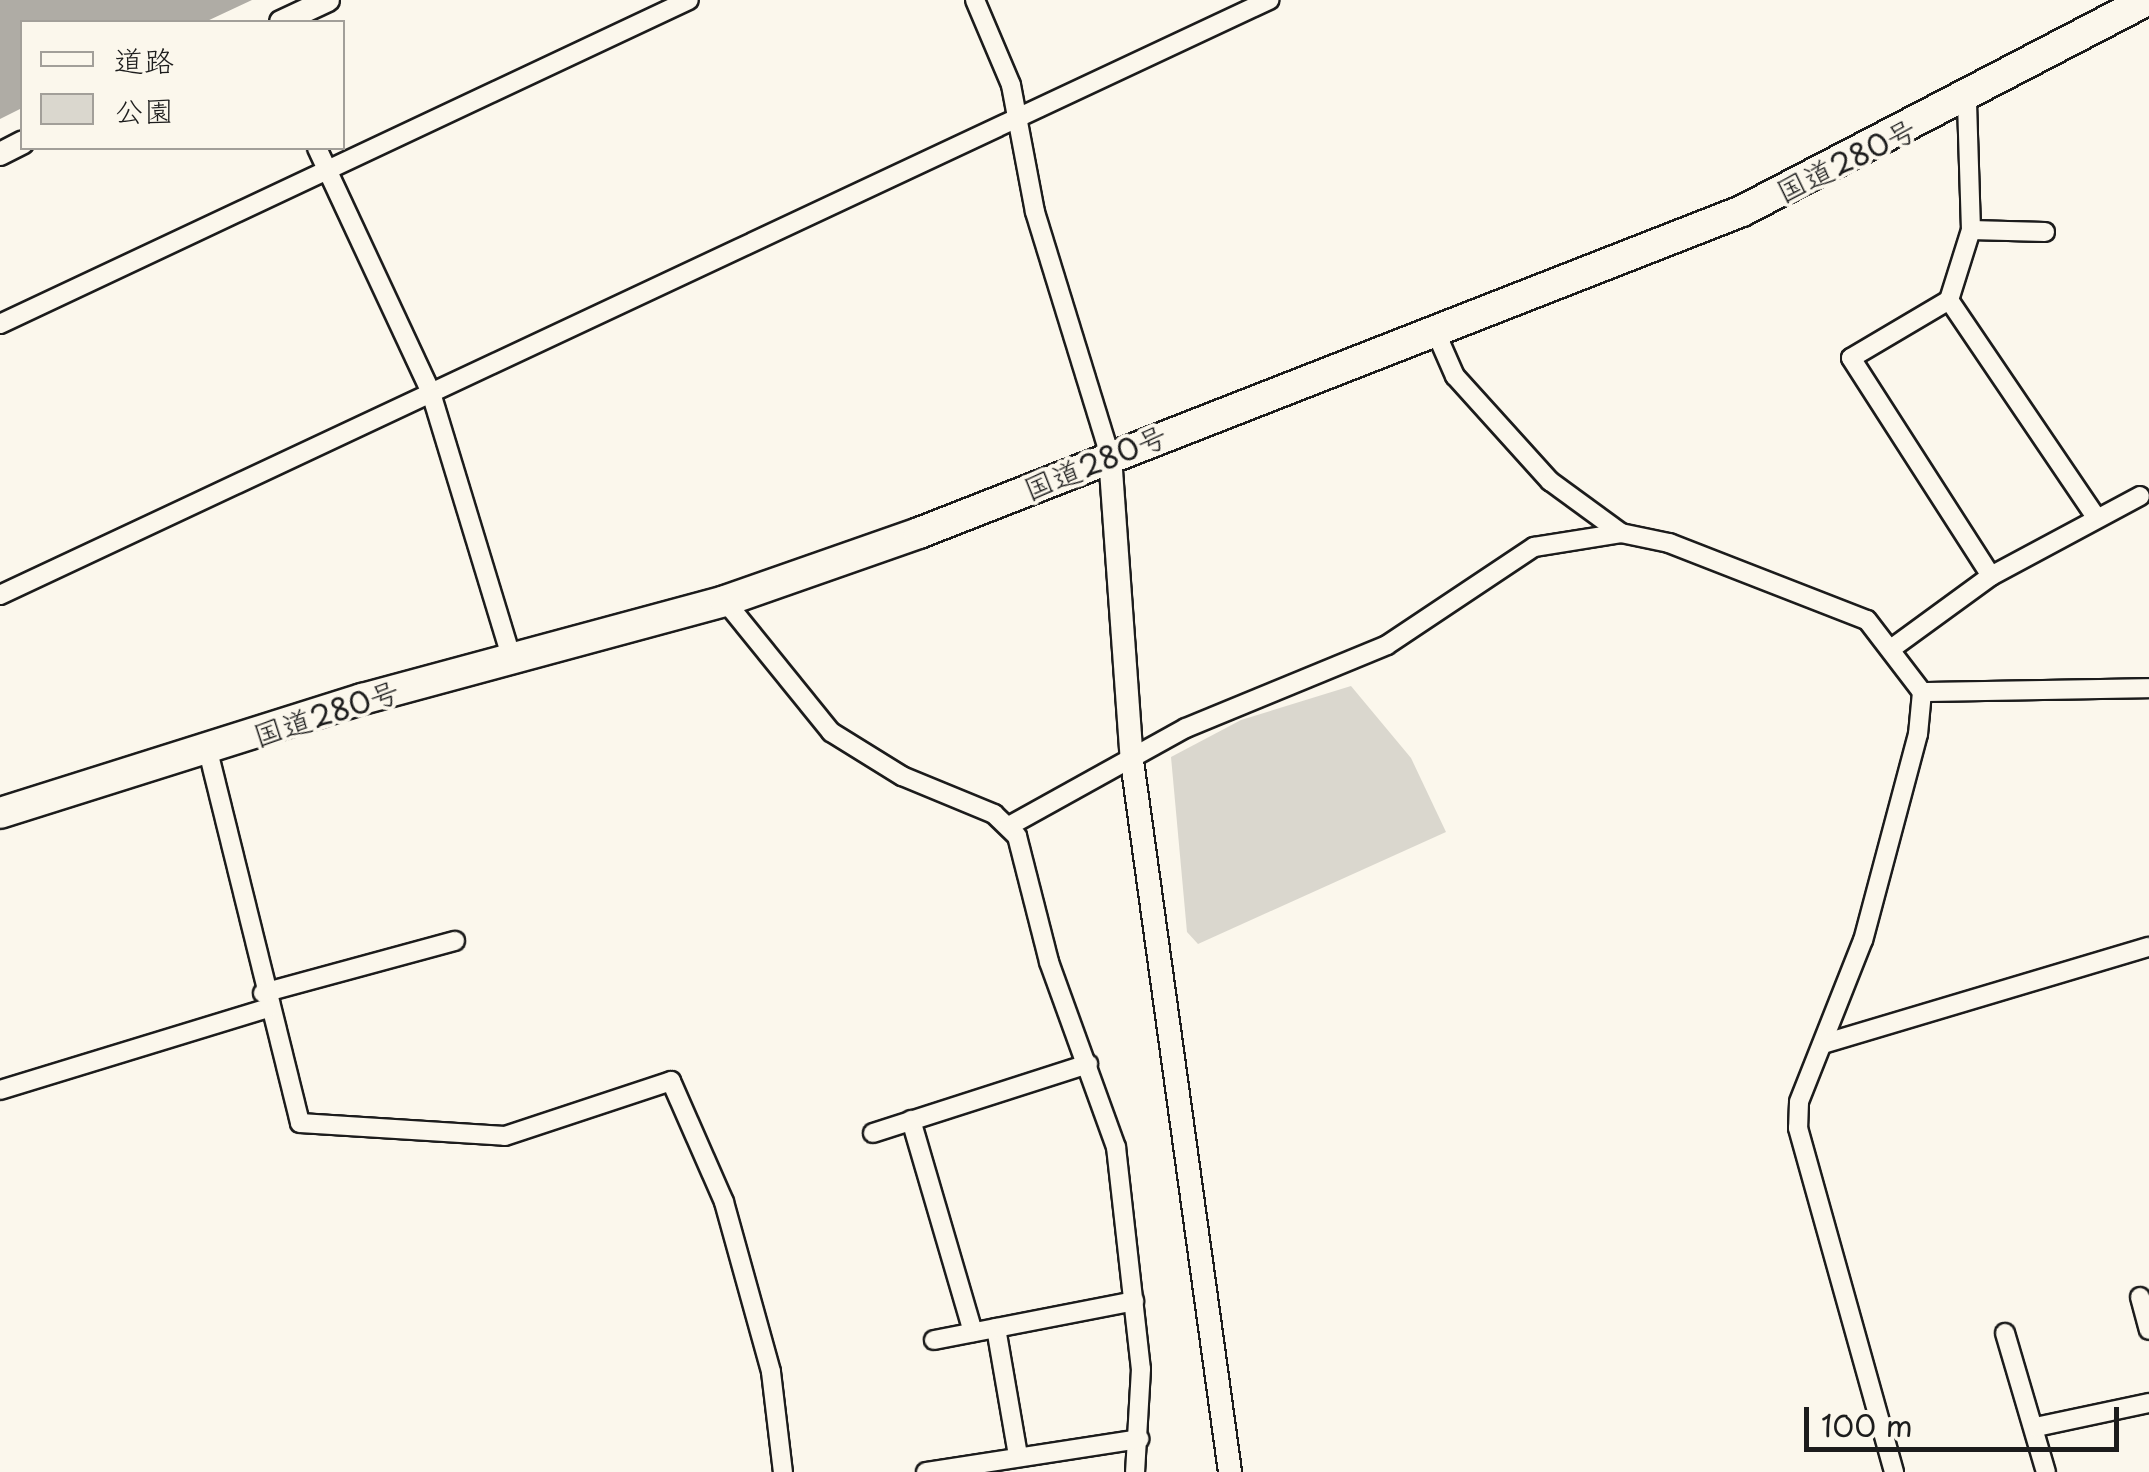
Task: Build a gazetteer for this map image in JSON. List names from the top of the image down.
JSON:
{
  "streets": {
    "highway": ["国道280号"]
  },
  "legend": ["道路", "公園"],
  "scale_bar": "100 m"
}
